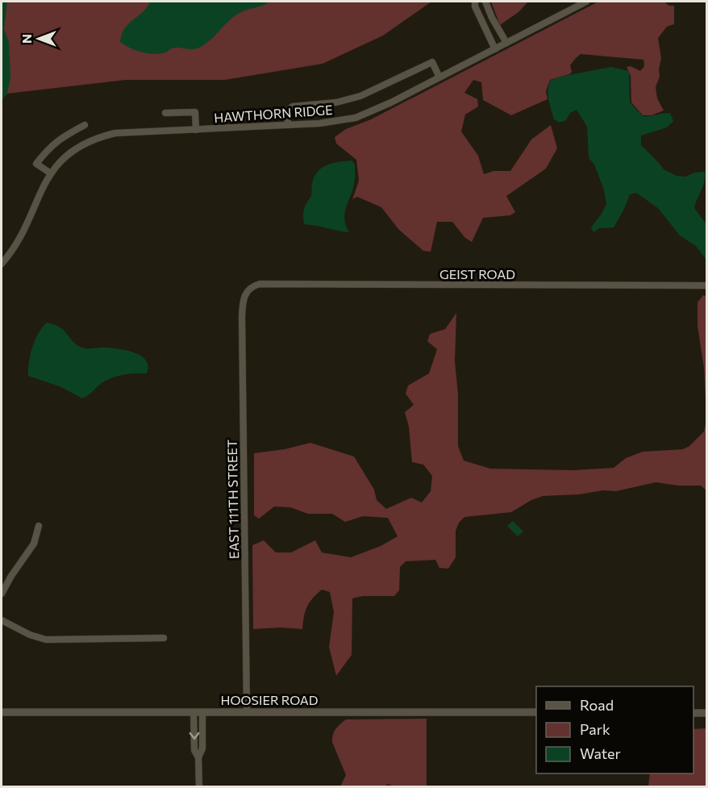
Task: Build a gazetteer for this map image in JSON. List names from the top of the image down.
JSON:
{
  "streets": {
    "street": [
      "HAWTHORN RIDGE",
      "GEIST ROAD",
      "EAST 111TH STREET",
      "HOOSIER ROAD"
    ]
  },
  "crossings": [
    ["GEIST ROAD", "EAST 111TH STREET"],
    ["EAST 111TH STREET", "HOOSIER ROAD"]
  ],
  "legend": ["Road", "Park", "Water"],
  "north": "left"
}
